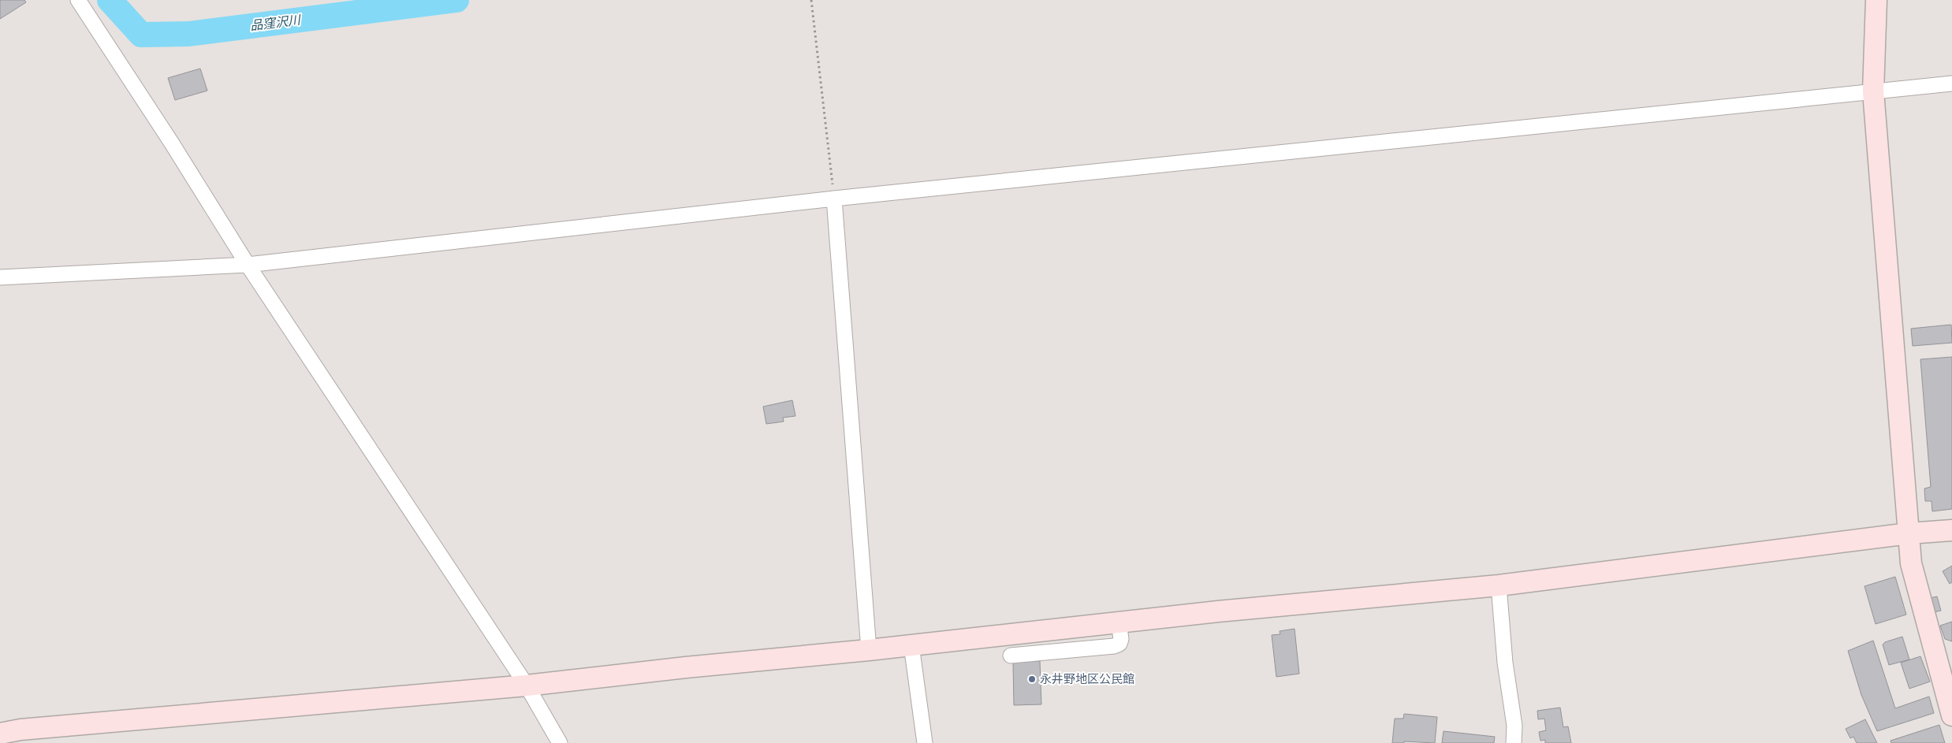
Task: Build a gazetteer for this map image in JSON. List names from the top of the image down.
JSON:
{
  "water": ["品窪沢川"],
  "places": ["永井野地区公民館"]
}
